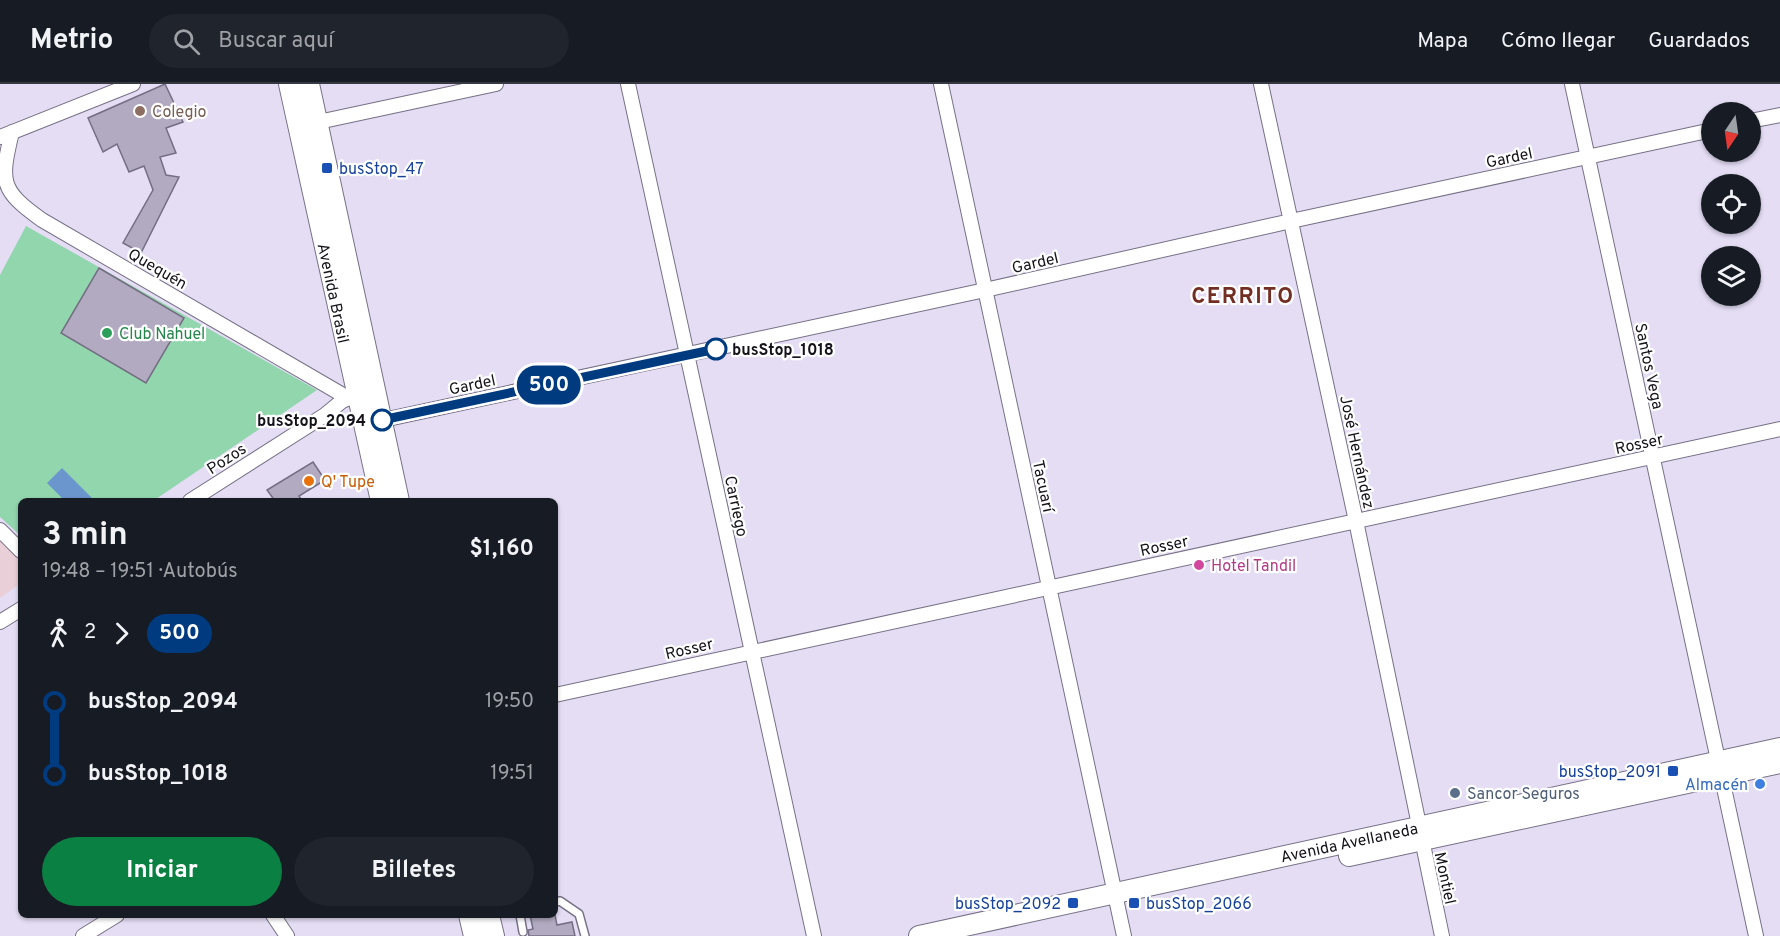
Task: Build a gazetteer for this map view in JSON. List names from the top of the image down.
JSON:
{
  "streets": {
    "main road": ["Avenida Brasil", "Avenida Avellaneda"],
    "street": [
      "Gardel",
      "Quequén",
      "Santos Vega",
      "Rosser",
      "José Hernández",
      "Pozos",
      "Tacuarí",
      "Carriego",
      "Montiel"
    ]
  },
  "crossings": [
    ["Gardel", "Avenida Brasil"],
    ["Gardel", "Santos Vega"],
    ["Gardel", "José Hernández"],
    ["Gardel", "Tacuarí"],
    ["Gardel", "Carriego"],
    ["Quequén", "Avenida Brasil"],
    ["Quequén", "Pozos"],
    ["Avenida Brasil", "Pozos"],
    ["Santos Vega", "Rosser"],
    ["Santos Vega", "Avenida Avellaneda"],
    ["Rosser", "José Hernández"],
    ["Rosser", "Tacuarí"],
    ["Rosser", "Carriego"],
    ["José Hernández", "Avenida Avellaneda"],
    ["José Hernández", "Montiel"],
    ["Tacuarí", "Avenida Avellaneda"],
    ["Avenida Avellaneda", "Montiel"]
  ],
  "districts": ["CERRITO"],
  "places": {
    "other": [
      "Colegio",
      "Club Nahuel",
      "busStop_1018",
      "busStop_2094",
      "Q' Tupe",
      "Hotel Tandil",
      "Almacén",
      "Sancor Seguros"
    ],
    "transit": [
      "busStop_47",
      "busStop_2091",
      "busStop_2092",
      "busStop_2066"
    ]
  },
  "lines": ["bus line 500"],
  "north": "bottom",
  "page": {
    "header": "Metrio",
    "search": "Buscar aquí",
    "nav": ["Mapa", "Cómo llegar", "Guardados"],
    "on_map": "500",
    "heading": ["3 min", "19:48 – 19:51 · Autobús", "$1,160"],
    "legs": ["2", "500"],
    "list": [
      {
        "name": "busStop_2094",
        "value": "19:50"
      },
      {
        "name": "busStop_1018",
        "value": "19:51"
      }
    ],
    "buttons": ["Iniciar", "Billetes"]
  }
}
